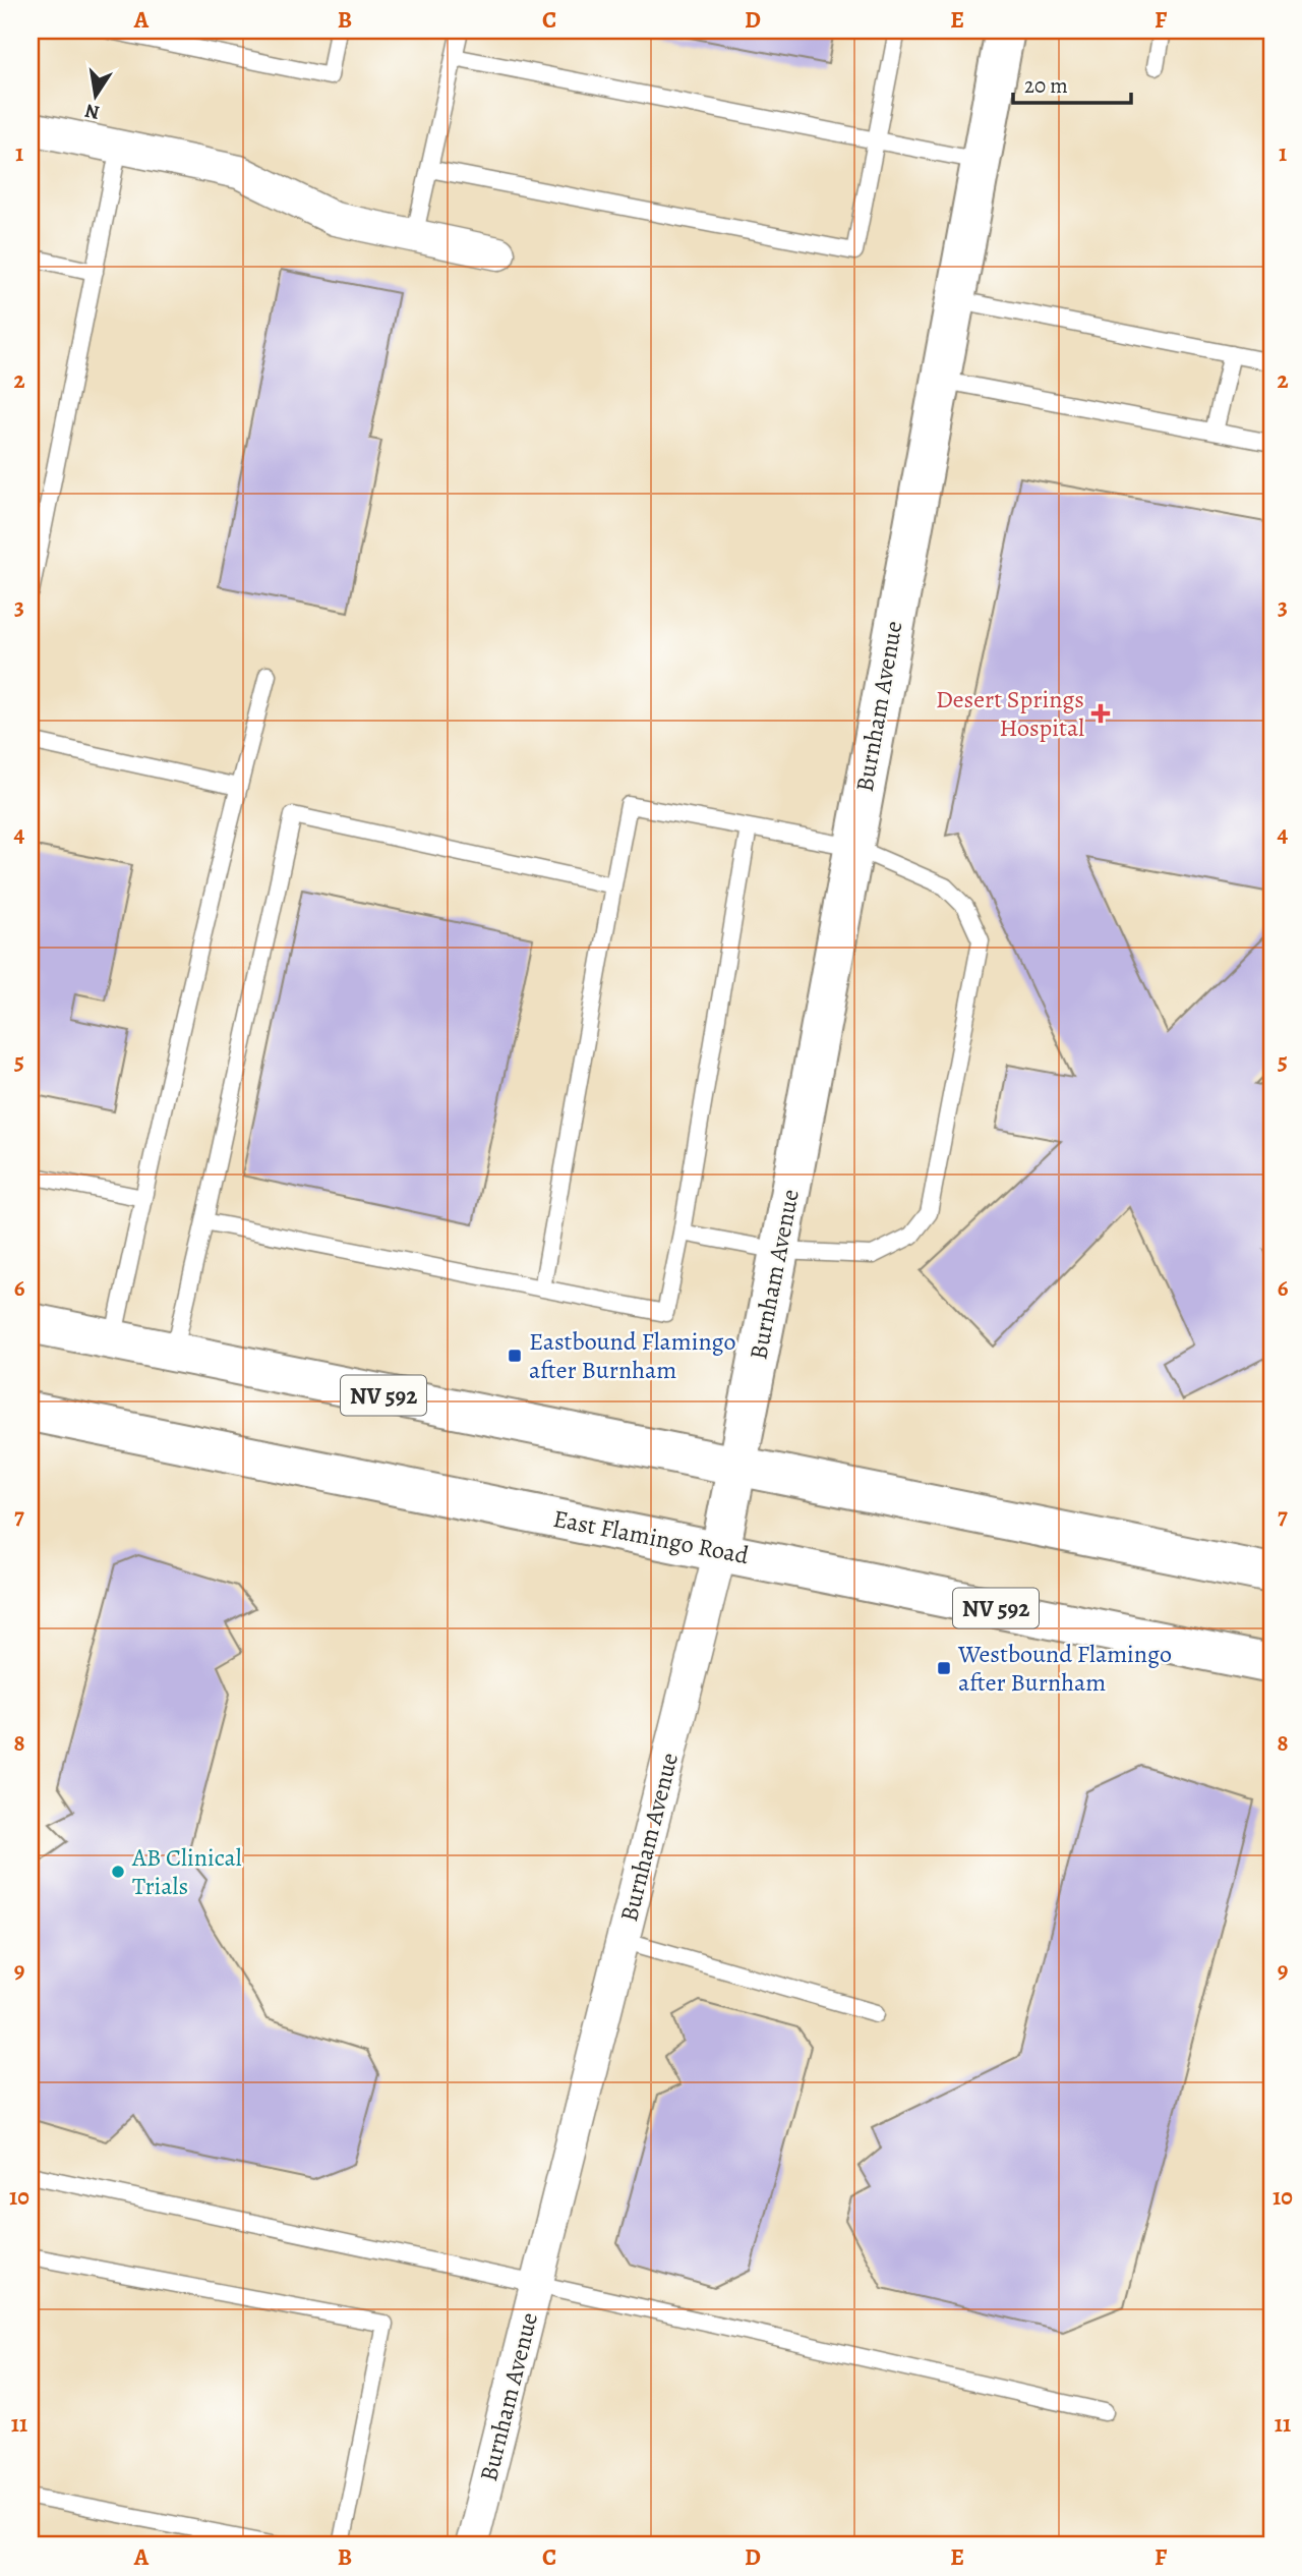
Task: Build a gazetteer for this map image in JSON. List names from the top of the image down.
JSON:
{
  "streets": {
    "main road": ["Burnham Avenue", "NV 592", "East Flamingo Road"]
  },
  "crossings": [
    ["Burnham Avenue", "NV 592"],
    ["Burnham Avenue", "East Flamingo Road"]
  ],
  "places": {
    "health": ["Desert Springs Hospital"],
    "transit": ["Eastbound Flamingo after Burnham", "Westbound Flamingo after Burnham"],
    "other": ["AB Clinical Trials"]
  },
  "scale_bar": "20 m",
  "north": "bottom",
  "grid": {
    "columns": [
      "A",
      "B",
      "C",
      "D",
      "E",
      "F"
    ],
    "rows": [
      "1",
      "2",
      "3",
      "4",
      "5",
      "6",
      "7",
      "8",
      "9",
      "10",
      "11"
    ]
  }
}
